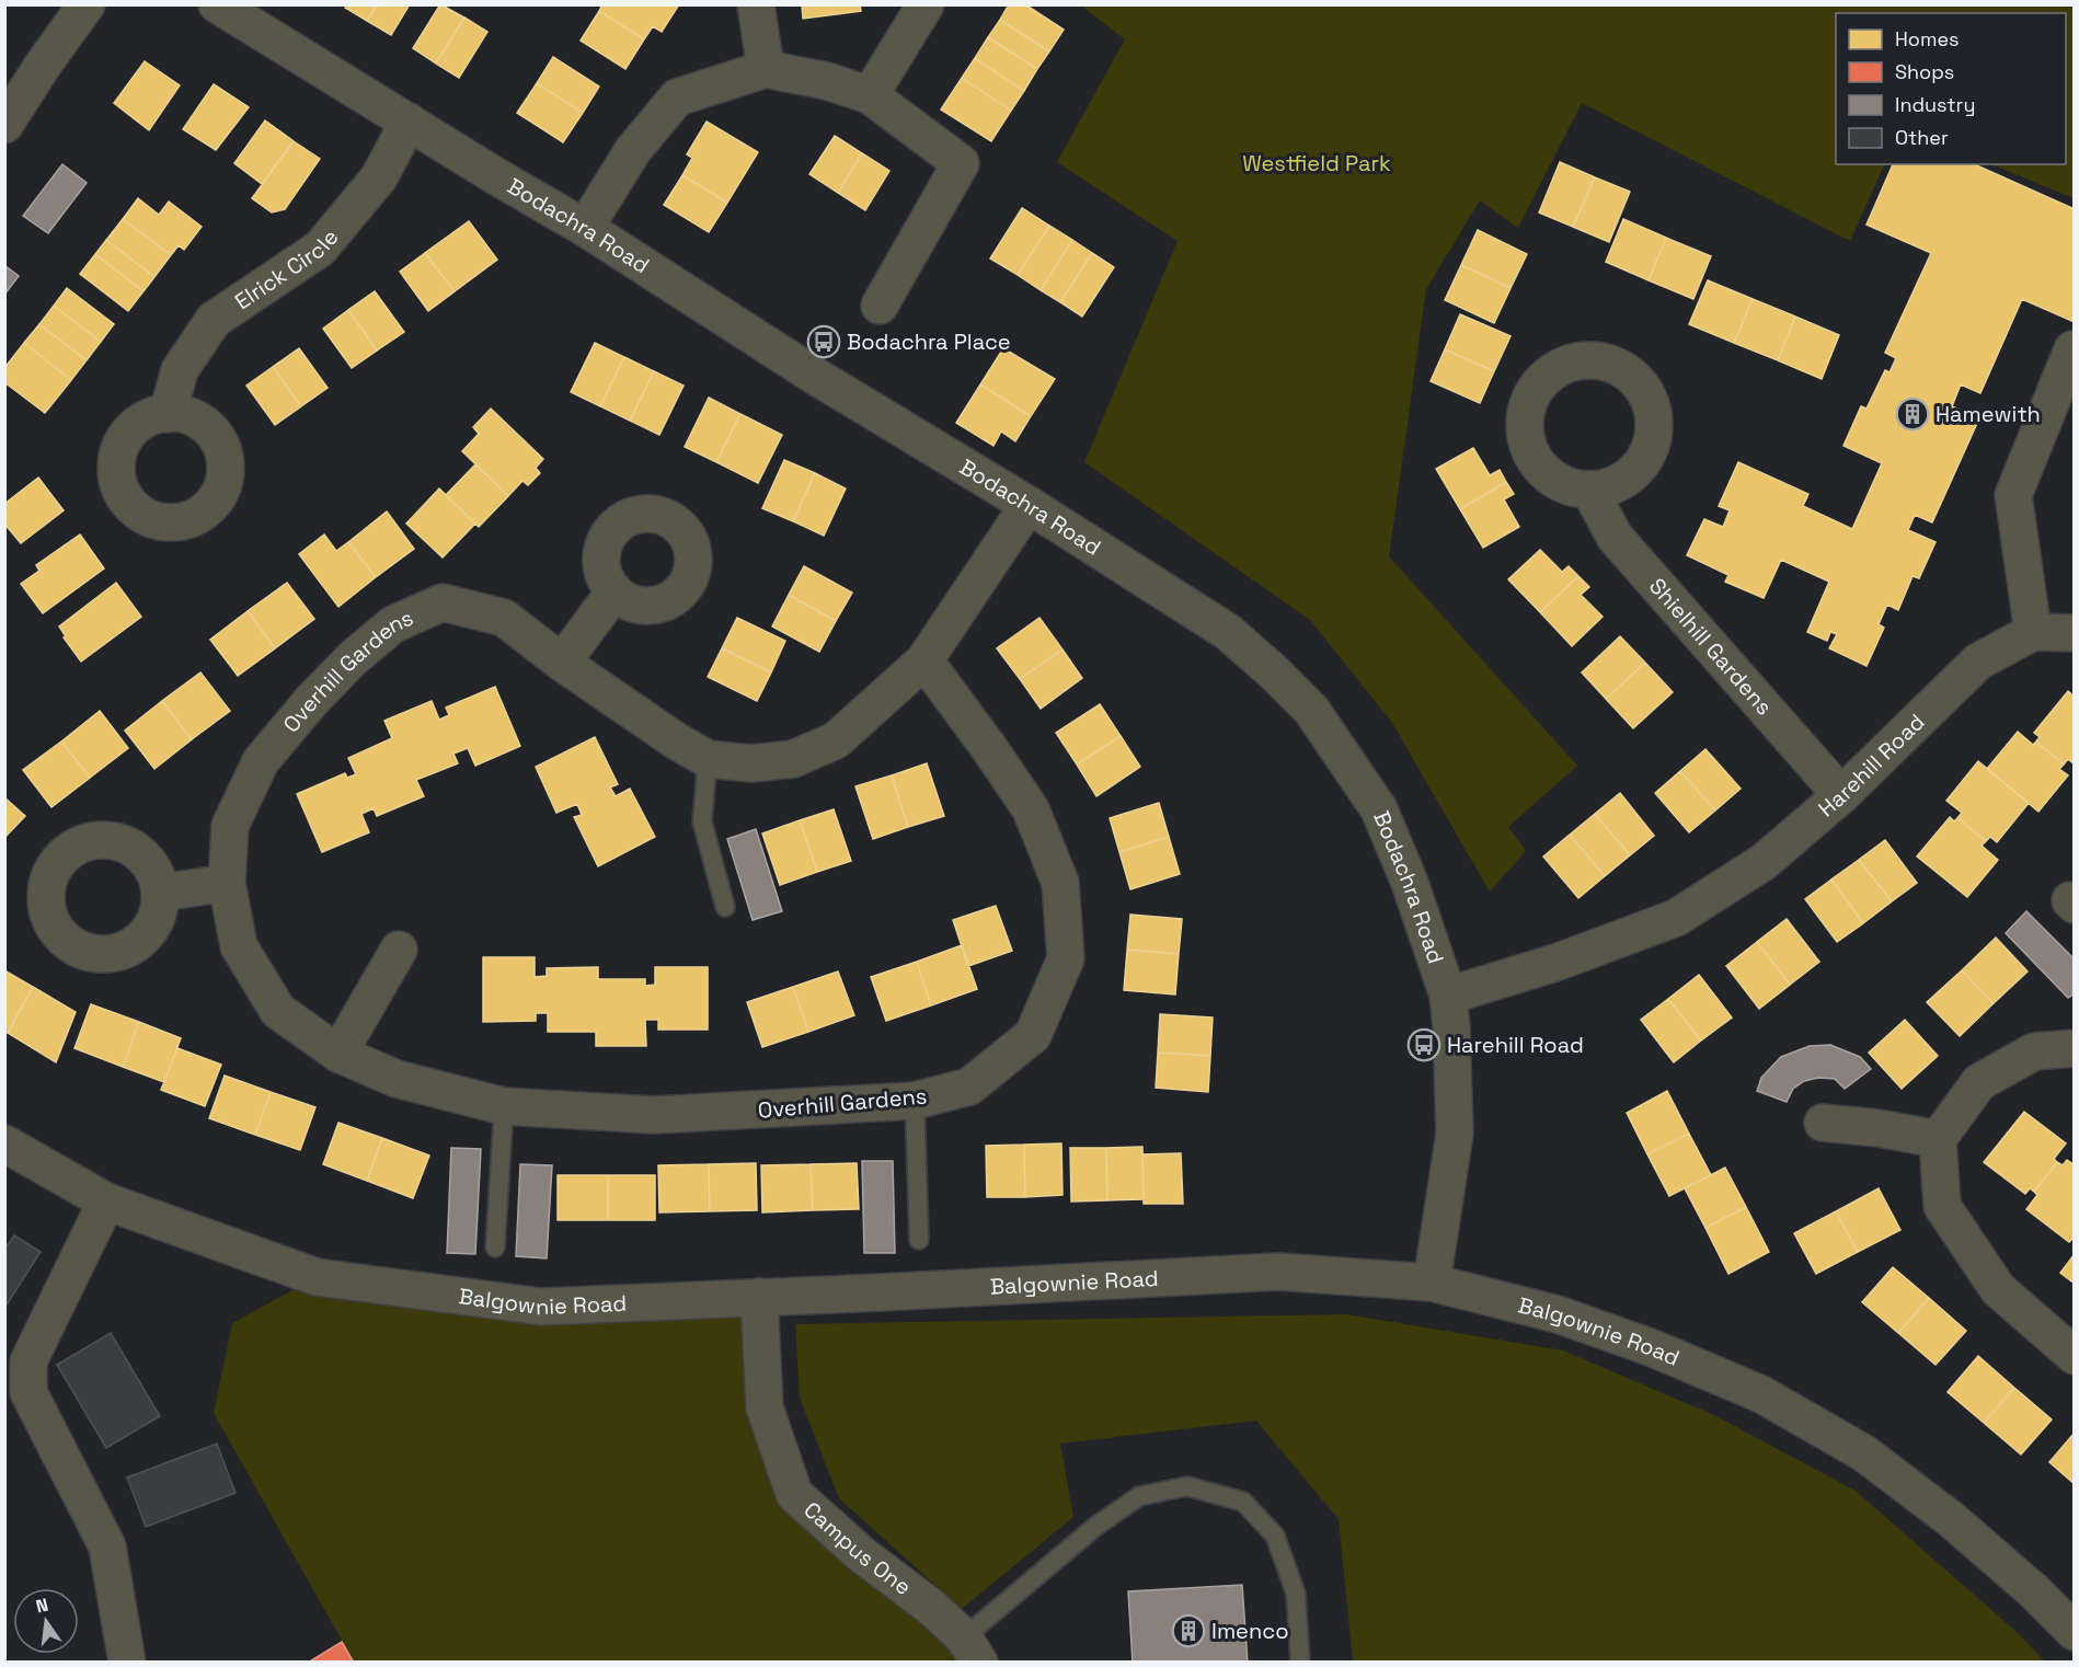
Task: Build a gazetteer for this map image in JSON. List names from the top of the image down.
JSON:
{
  "streets": {
    "street": [
      "Bodachra Road",
      "Elrick Circle",
      "Shielhill Gardens",
      "Overhill Gardens",
      "Harehill Road",
      "Balgownie Road",
      "Campus One"
    ]
  },
  "crossings": [
    ["Bodachra Road", "Elrick Circle"],
    ["Bodachra Road", "Overhill Gardens"],
    ["Bodachra Road", "Harehill Road"],
    ["Bodachra Road", "Balgownie Road"],
    ["Shielhill Gardens", "Harehill Road"],
    ["Balgownie Road", "Campus One"]
  ],
  "parks": ["Westfield Park"],
  "places": {
    "bus stop": ["Bodachra Place", "Harehill Road"],
    "building": ["Hamewith", "Imenco"]
  },
  "legend": [
    "Homes",
    "Shops",
    "Industry",
    "Other"
  ],
  "north": "top"
}
